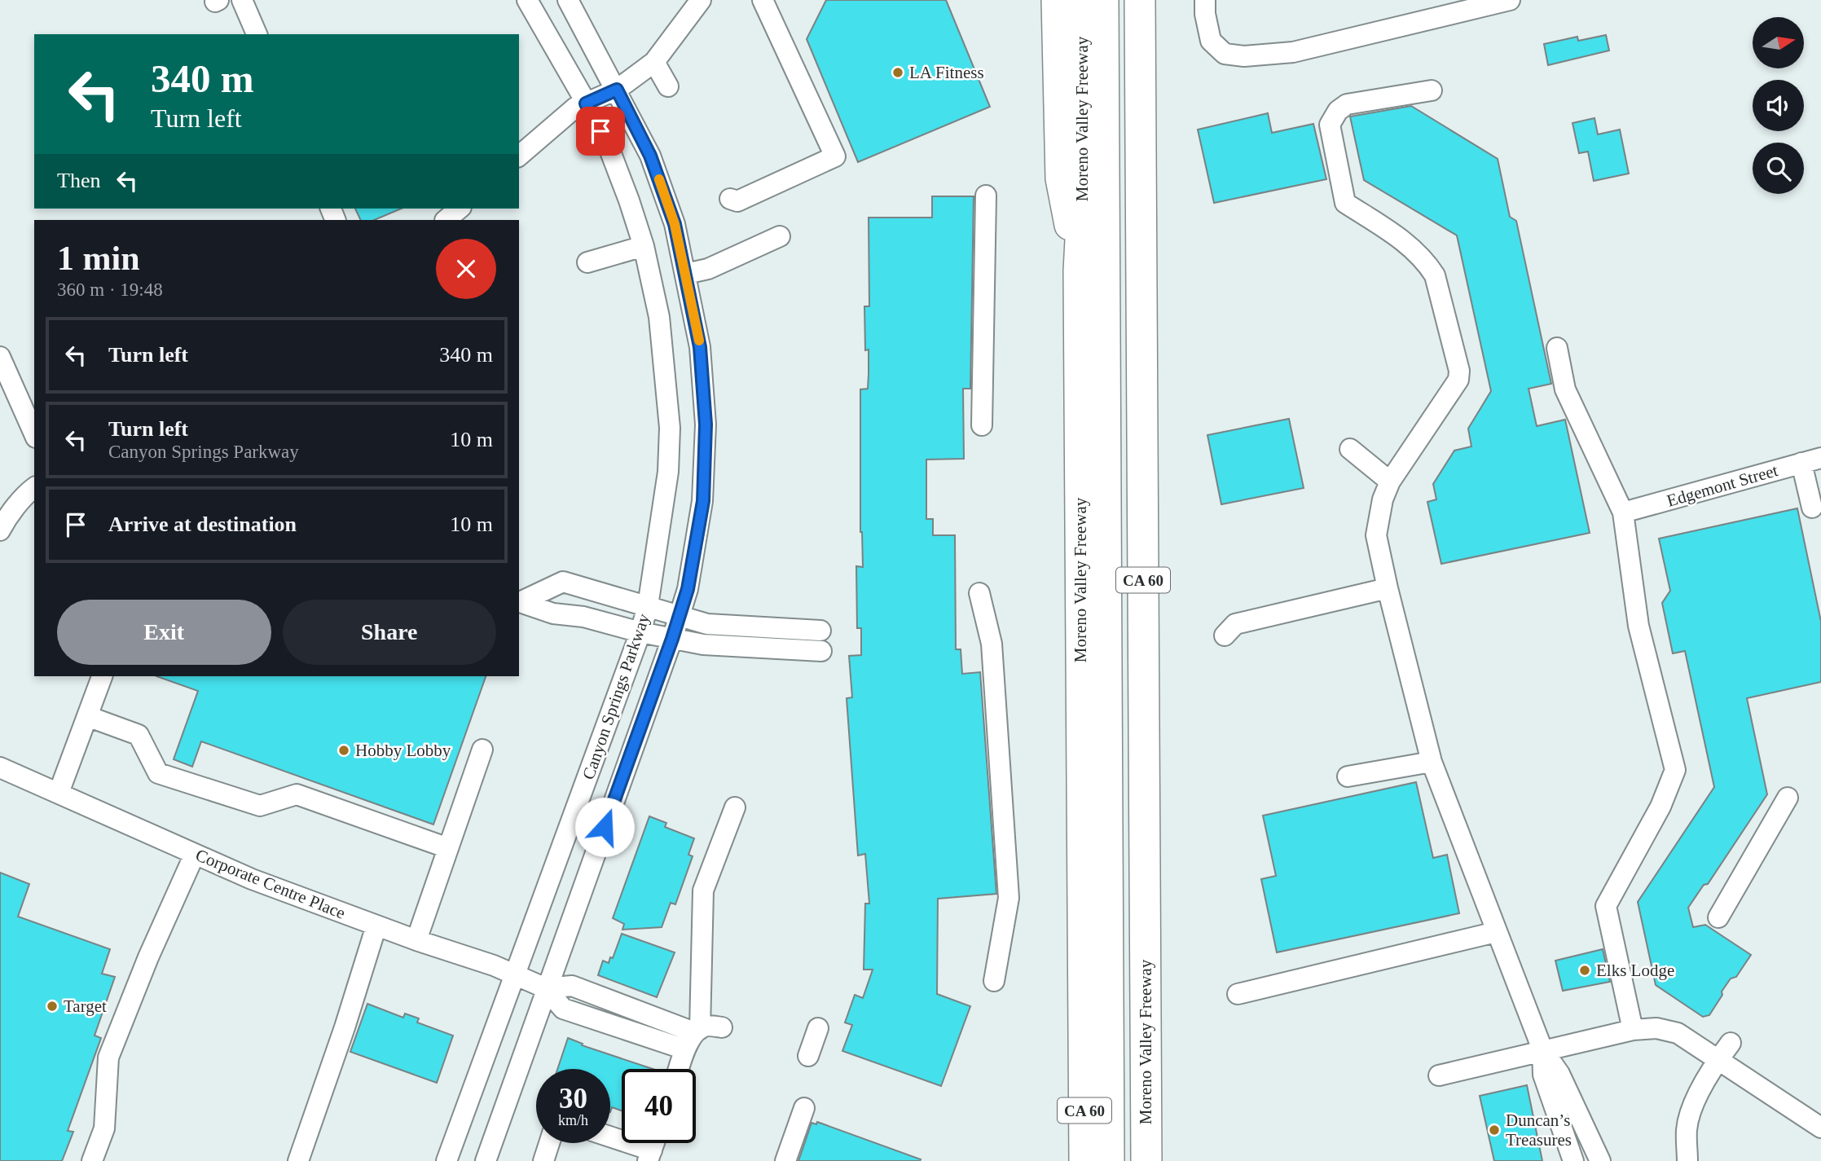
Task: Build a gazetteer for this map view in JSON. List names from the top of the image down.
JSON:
{
  "streets": {
    "highway": ["Moreno Valley Freeway", "CA 60"],
    "street": ["Edgemont Street", "Canyon Springs Parkway", "Corporate Centre Place"]
  },
  "crossings": [
    ["Canyon Springs Parkway", "Corporate Centre Place"]
  ],
  "places": [
    "LA Fitness",
    "Hobby Lobby",
    "Elks Lodge",
    "Target",
    "Duncan’s Treasures"
  ],
  "north": "right",
  "page": {
    "turn": ["340 m", "Turn left"],
    "then": "Then",
    "heading": ["1 min", "360 m · 19:48"],
    "list": [
      {
        "name": "Turn left",
        "value": "340 m"
      },
      {
        "name": "Turn left",
        "note": "Canyon Springs Parkway",
        "value": "10 m"
      },
      {
        "name": "Arrive at destination",
        "value": "10 m"
      }
    ],
    "buttons": ["Exit", "Share"],
    "speed": "30 km/h",
    "limit": "40"
  }
}
